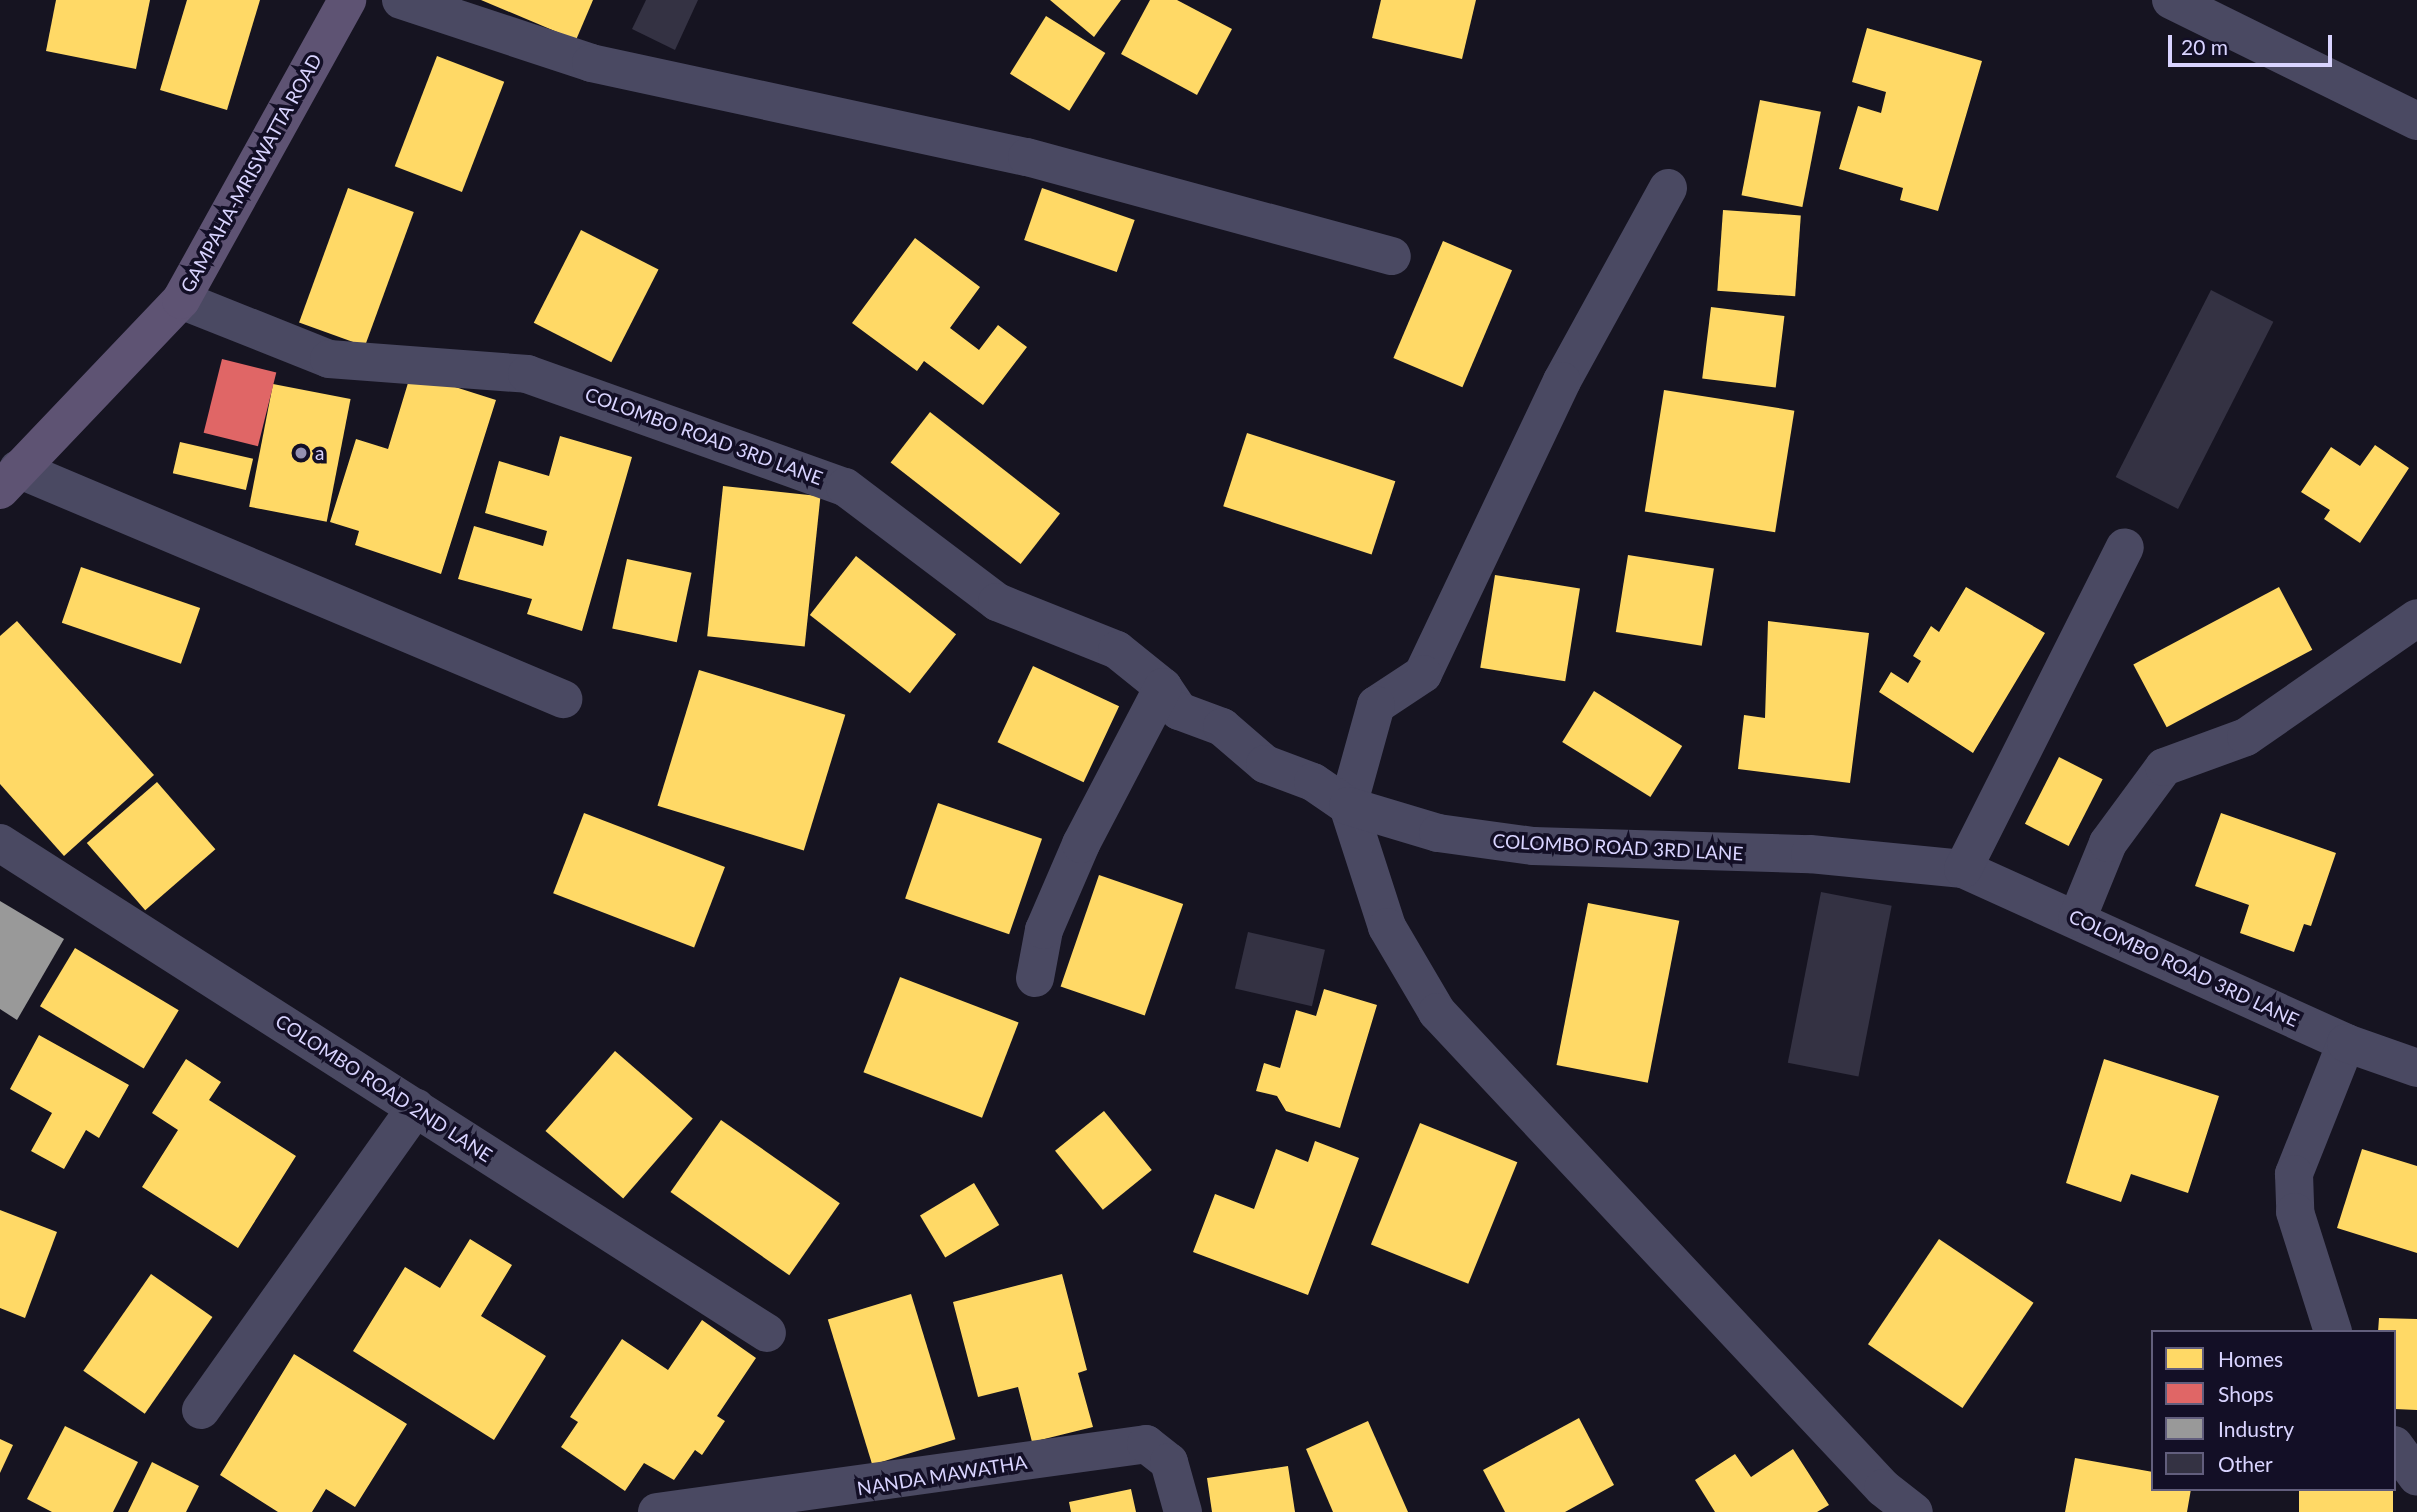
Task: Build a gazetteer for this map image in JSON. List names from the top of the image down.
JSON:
{
  "streets": {
    "main road": ["GAMPAHA-MRISWATTA ROAD"],
    "street": ["COLOMBO ROAD 3RD LANE", "COLOMBO ROAD 2ND LANE", "NANDA MAWATHA"]
  },
  "crossings": [
    ["GAMPAHA-MRISWATTA ROAD", "COLOMBO ROAD 3RD LANE"]
  ],
  "places": ["a"],
  "legend": [
    "Homes",
    "Shops",
    "Industry",
    "Other"
  ],
  "scale_bar": "20 m"
}
